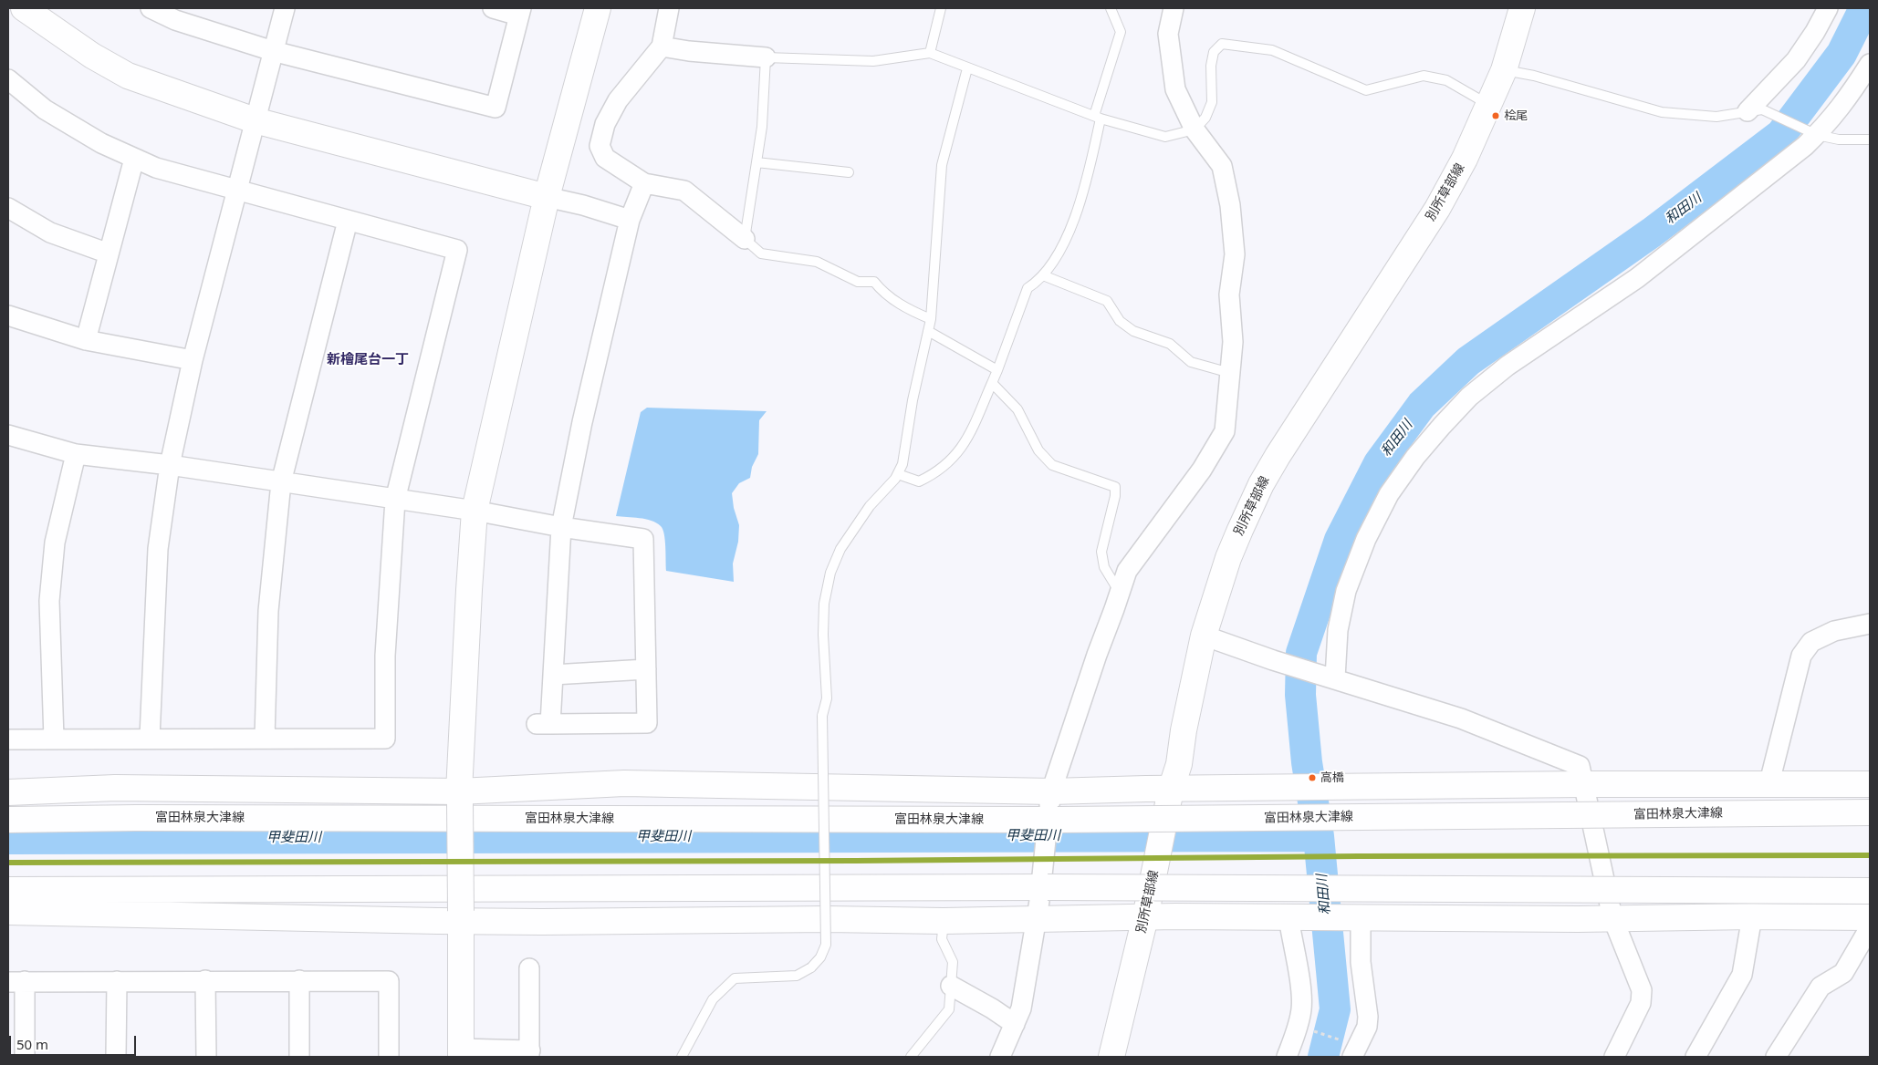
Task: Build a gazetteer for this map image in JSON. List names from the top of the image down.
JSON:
{
  "streets": {
    "main road": ["別所草部線", "富田林泉大津線"]
  },
  "districts": ["新檜尾台一丁"],
  "water": ["和田川", "甲斐田川"],
  "places": ["桧尾", "高橋"],
  "scale_bar": "50 m"
}
